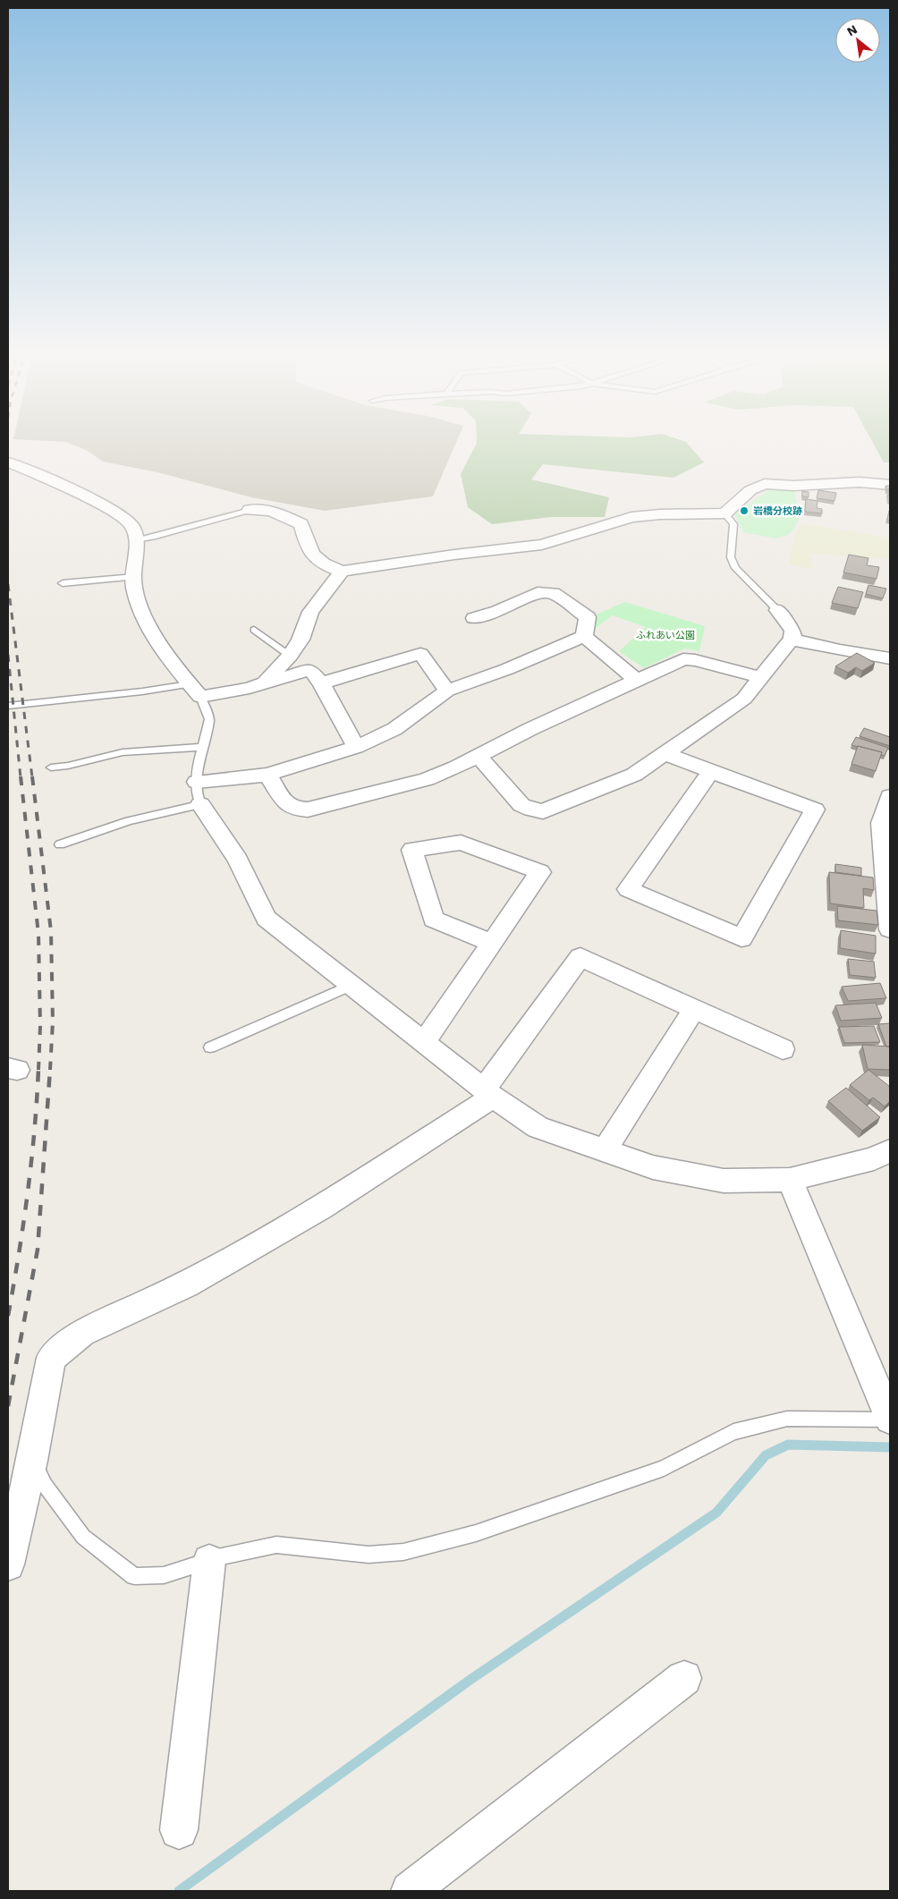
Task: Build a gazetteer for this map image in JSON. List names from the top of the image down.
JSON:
{
  "parks": ["ふれあい公園"],
  "places": ["岩橋分校跡"],
  "north": "top left"
}
